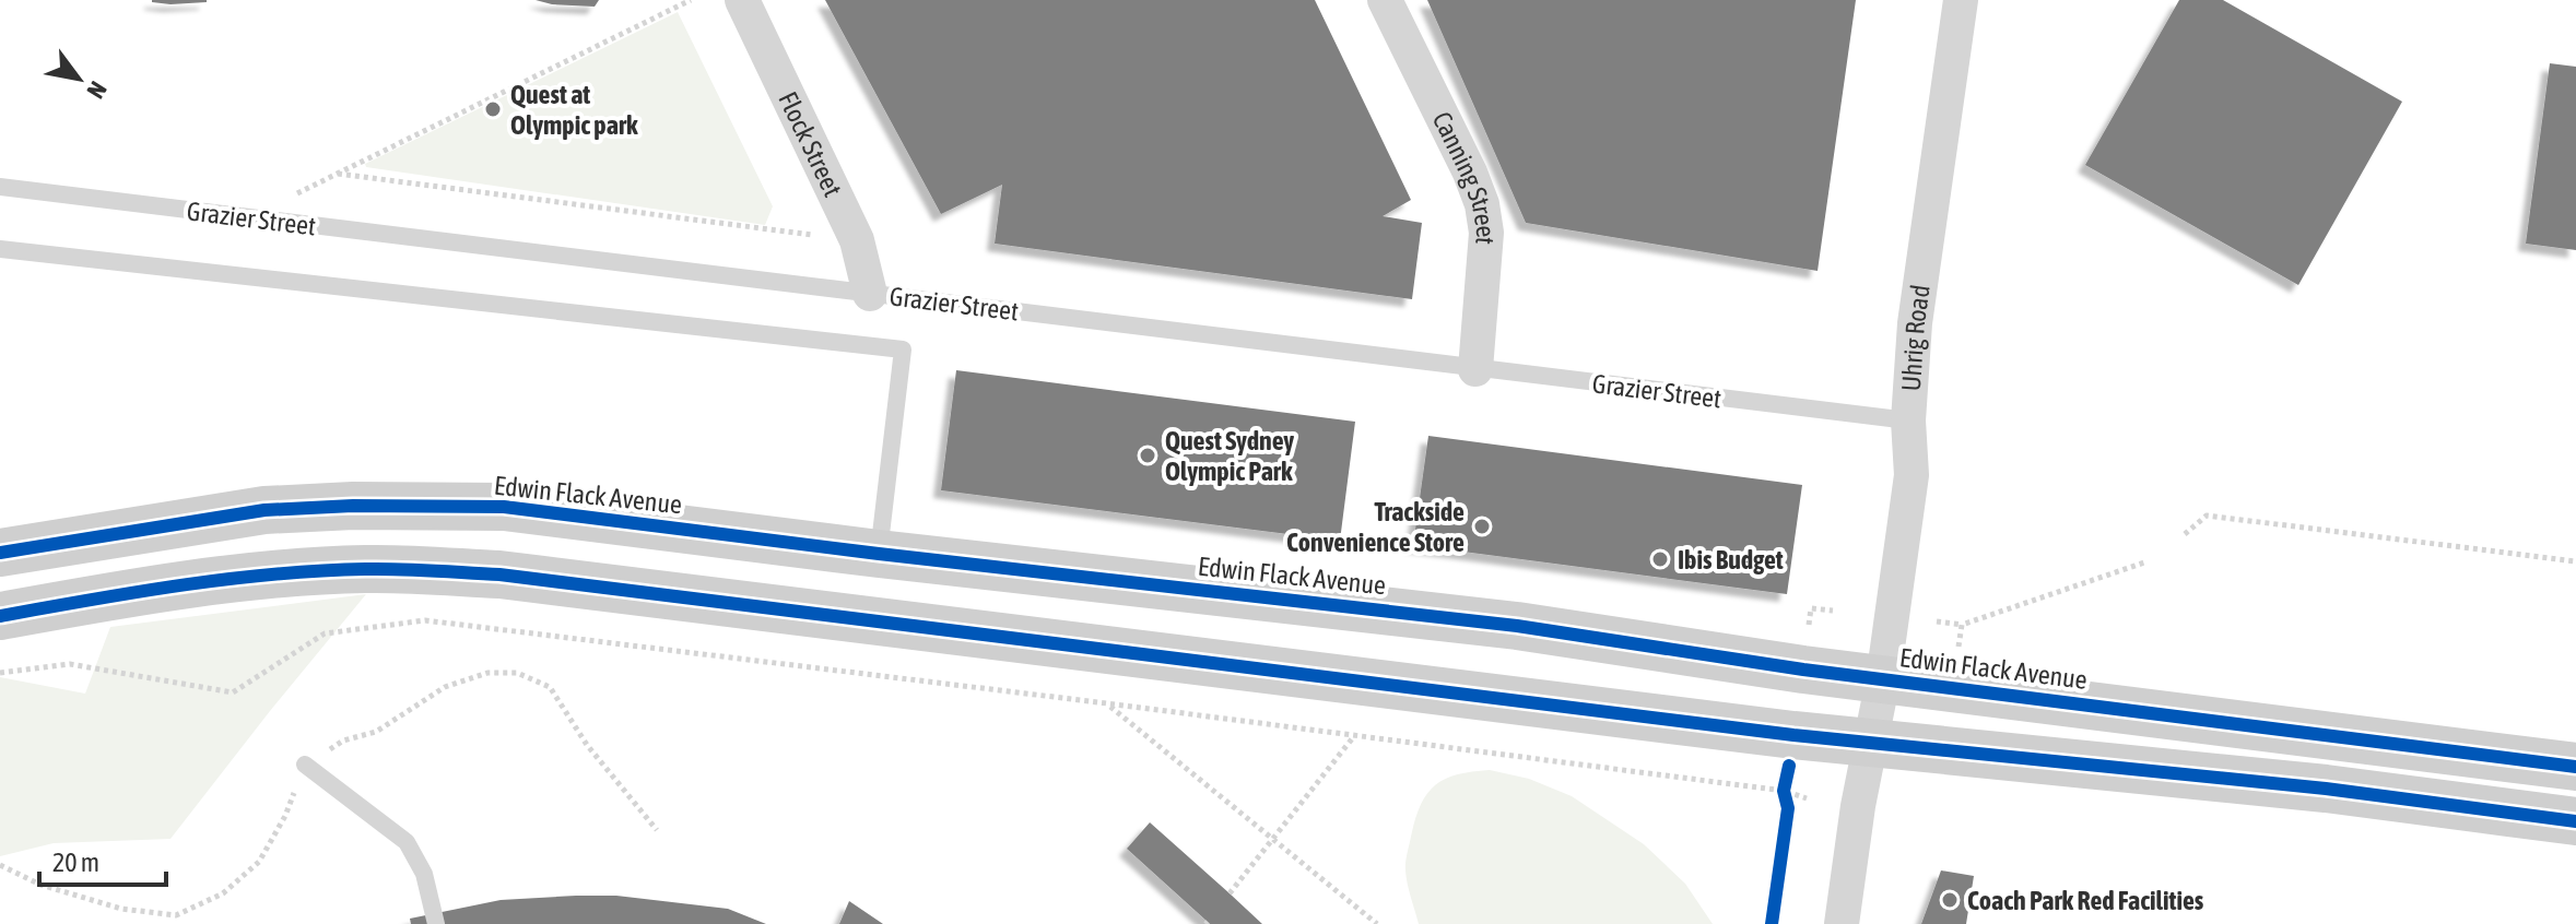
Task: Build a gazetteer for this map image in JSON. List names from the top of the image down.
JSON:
{
  "streets": {
    "street": [
      "Flock Street",
      "Canning Street",
      "Uhrig Road",
      "Edwin Flack Avenue"
    ],
    "lane": ["Grazier Street"]
  },
  "crossings": [
    ["Flock Street", "Grazier Street"],
    ["Canning Street", "Grazier Street"],
    ["Grazier Street", "Uhrig Road"],
    ["Uhrig Road", "Edwin Flack Avenue"]
  ],
  "places": [
    "Quest at Olympic park",
    "Quest Sydney Olympic Park",
    "Trackside Convenience Store",
    "Ibis Budget",
    "Coach Park Red Facilities"
  ],
  "scale_bar": "20 m",
  "north": "bottom right"
}
